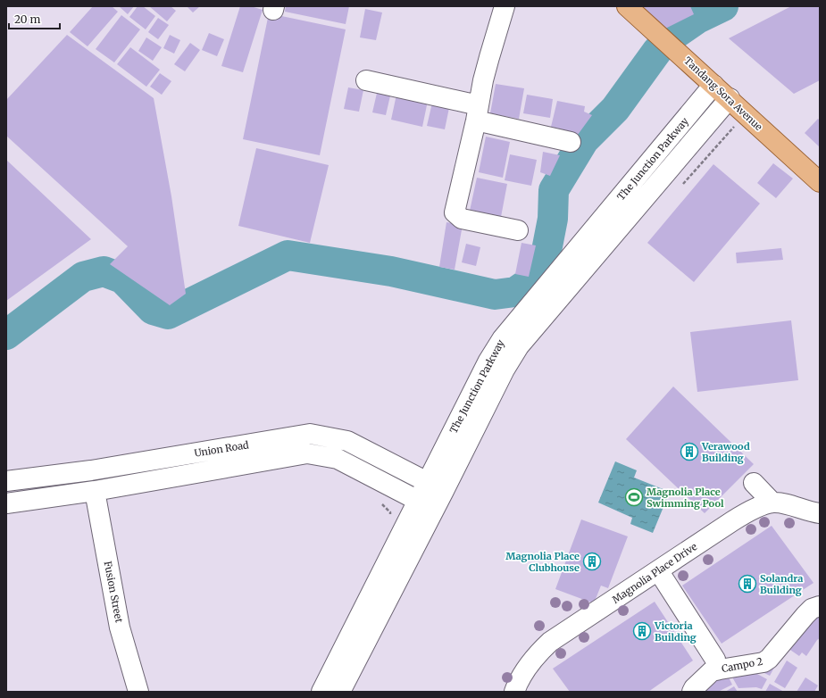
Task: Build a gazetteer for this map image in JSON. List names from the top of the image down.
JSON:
{
  "streets": {
    "main road": ["Tandang Sora Avenue"],
    "street": [
      "The Junction Parkway",
      "Union Road",
      "Magnolia Place Drive",
      "Fusion Street",
      "Campo 2"
    ]
  },
  "crossings": [
    ["Tandang Sora Avenue", "The Junction Parkway"],
    ["The Junction Parkway", "Union Road"],
    ["Union Road", "Fusion Street"]
  ],
  "places": {
    "building": [
      "Verawood Building",
      "Magnolia Place Clubhouse",
      "Solandra Building",
      "Victoria Building"
    ],
    "sports": ["Magnolia Place Swimming Pool"]
  },
  "scale_bar": "20 m"
}
